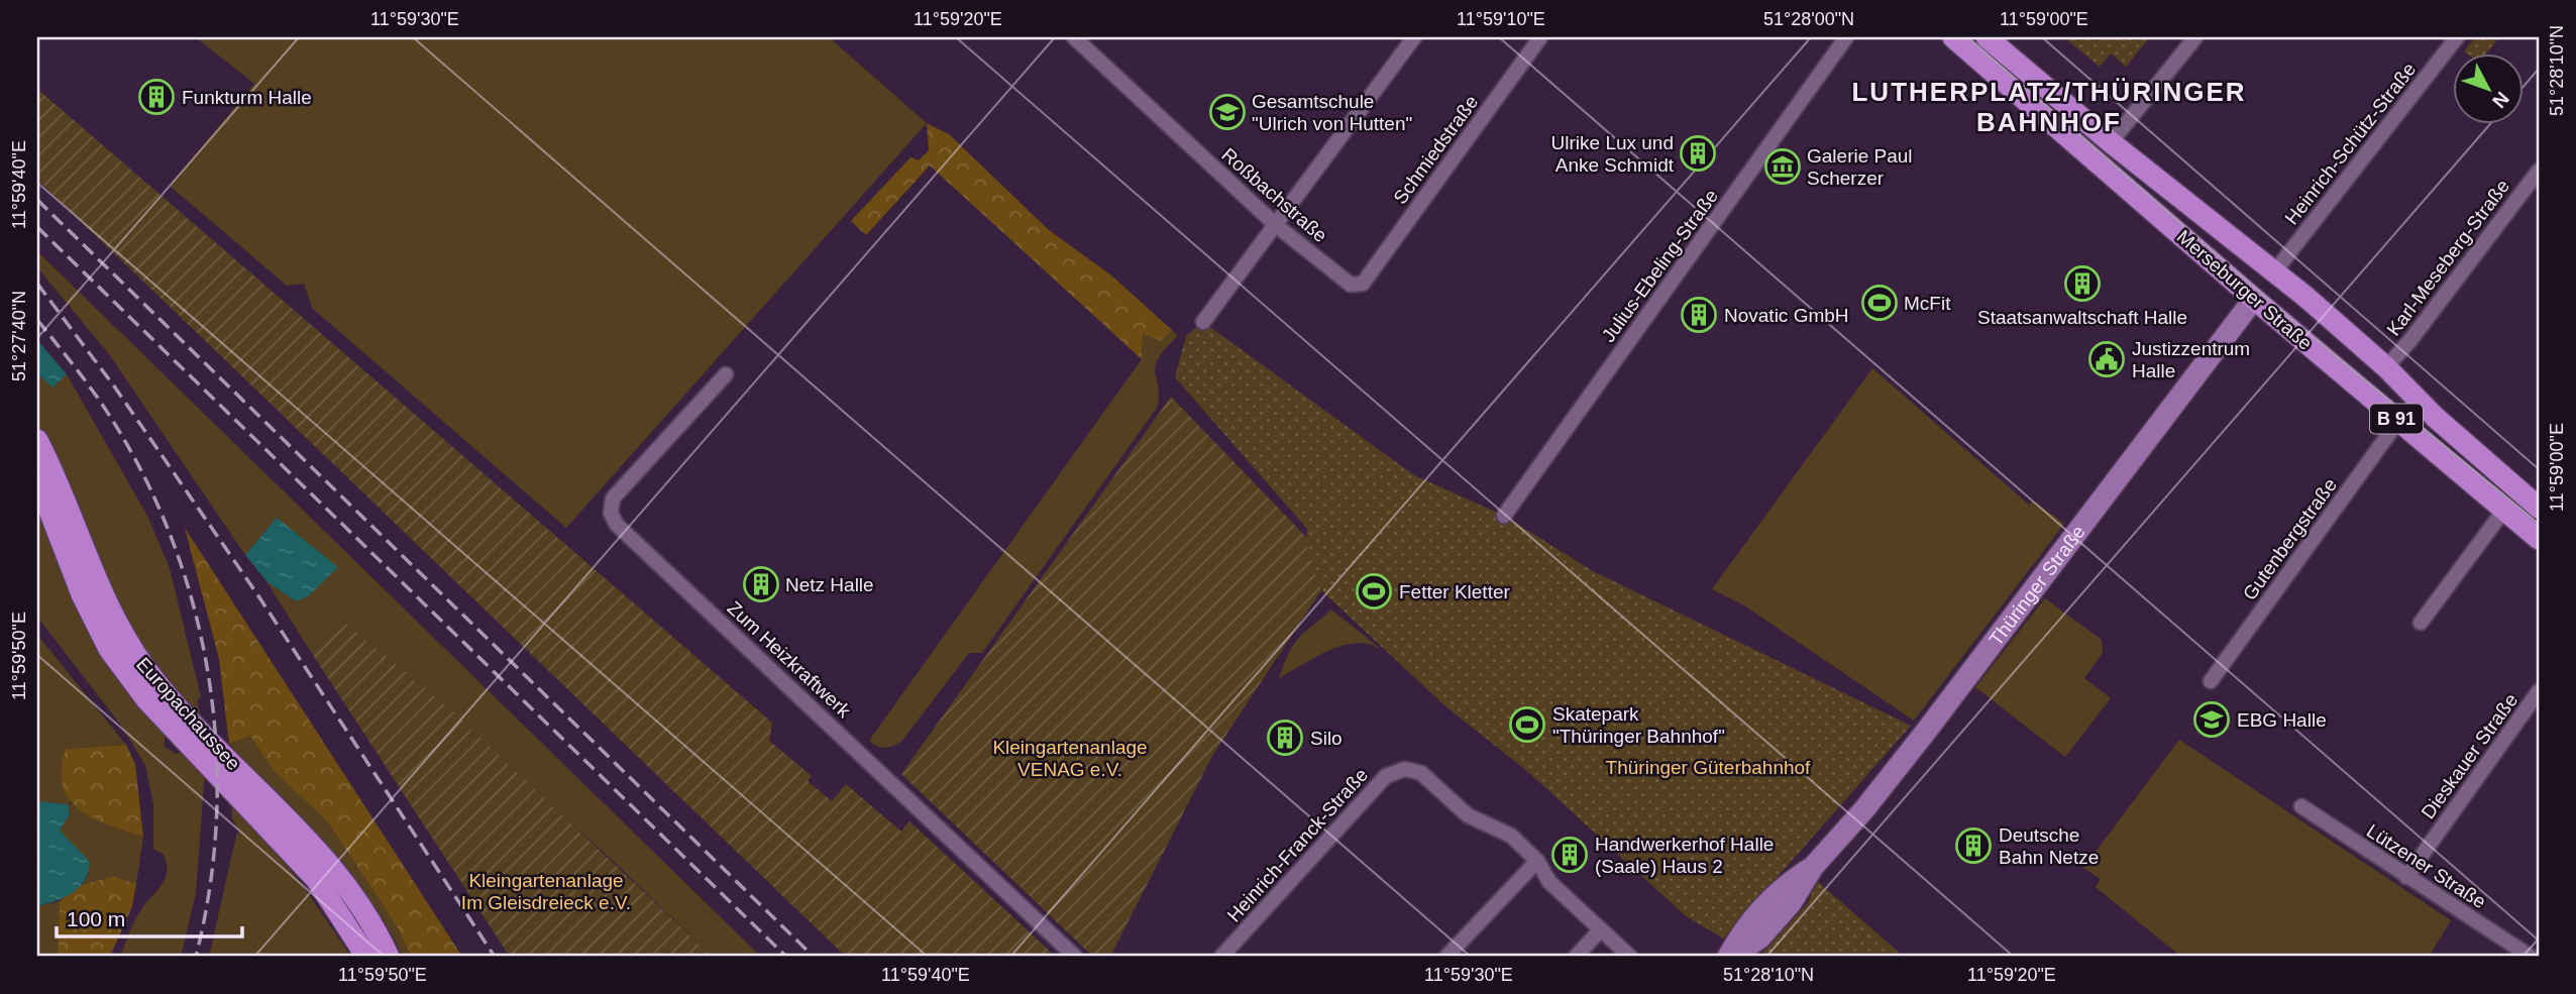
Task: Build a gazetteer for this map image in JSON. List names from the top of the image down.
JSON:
{
  "streets": {
    "main road": ["Merseburger Straße", "B 91", "Europachaussee"],
    "street": [
      "Heinrich-Schütz-Straße",
      "Schmiedstraße",
      "Roßbachstraße",
      "Karl-Meseberg-Straße",
      "Julius-Ebeling-Straße",
      "Gutenbergstraße",
      "Thüringer Straße",
      "Zum Heizkraftwerk",
      "Dieskauer Straße",
      "Heinrich-Franck-Straße",
      "Lützener Straße"
    ]
  },
  "crossings": [
    ["Heinrich-Schütz-Straße", "Merseburger Straße"],
    ["Schmiedstraße", "Roßbachstraße"],
    ["Karl-Meseberg-Straße", "Merseburger Straße"],
    ["Merseburger Straße", "Gutenbergstraße"],
    ["Merseburger Straße", "Thüringer Straße"],
    ["Dieskauer Straße", "Lützener Straße"]
  ],
  "districts": ["LUTHERPLATZ/THÜRINGER BAHNHOF"],
  "parks": ["Kleingartenanlage VENAG e.V.", "Thüringer Güterbahnhof", "Kleingartenanlage Im Gleisdreieck e.V."],
  "places": {
    "building": [
      "Funkturm Halle",
      "Ulrike Lux und Anke Schmidt",
      "Staatsanwaltschaft Halle",
      "Novatic GmbH",
      "Netz Halle",
      "Silo",
      "Deutsche Bahn Netze",
      "Handwerkerhof Halle (Saale) Haus 2"
    ],
    "school or university": ["Gesamtschule \"Ulrich von Hutten\"", "EBG Halle"],
    "museum": ["Galerie Paul Scherzer"],
    "sports": ["McFit", "Fetter Kletter", "Skatepark \"Thüringer Bahnhof\""],
    "public building": ["Justizzentrum Halle"]
  },
  "scale_bar": "100 m",
  "north": "bottom right",
  "coordinates": [
    "11°59'30\"E",
    "11°59'20\"E",
    "11°59'10\"E",
    "51°28'00\"N",
    "11°59'00\"E",
    "51°28'10\"N",
    "11°59'40\"E",
    "51°27'40\"N",
    "11°59'50\"E"
  ]
}
